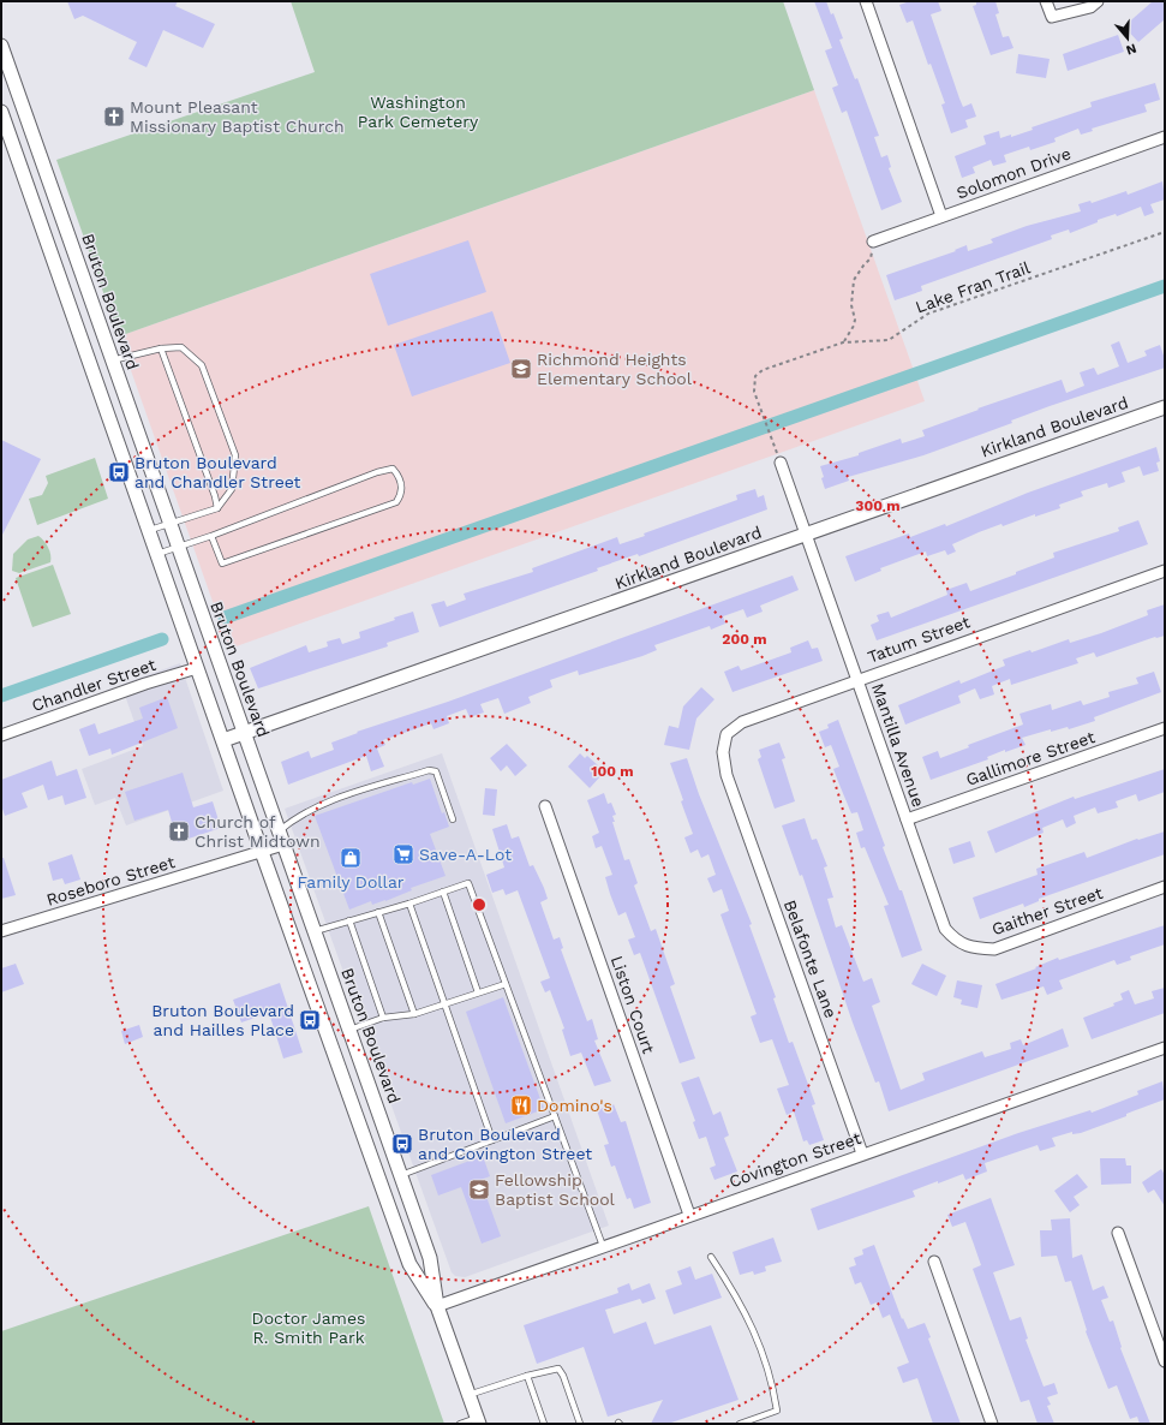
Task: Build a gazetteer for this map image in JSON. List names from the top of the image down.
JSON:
{
  "streets": {
    "street": [
      "Solomon Drive",
      "Bruton Boulevard",
      "Kirkland Boulevard",
      "Tatum Street",
      "Chandler Street",
      "Mantilla Avenue",
      "Gallimore Street",
      "Roseboro Street",
      "Gaither Street",
      "Belafonte Lane",
      "Liston Court",
      "Covington Street"
    ],
    "path": ["Lake Fran Trail"]
  },
  "crossings": [
    ["Bruton Boulevard", "Kirkland Boulevard"],
    ["Bruton Boulevard", "Chandler Street"],
    ["Bruton Boulevard", "Roseboro Street"],
    ["Bruton Boulevard", "Covington Street"],
    ["Kirkland Boulevard", "Mantilla Avenue"],
    ["Tatum Street", "Mantilla Avenue"],
    ["Tatum Street", "Belafonte Lane"],
    ["Mantilla Avenue", "Gallimore Street"],
    ["Mantilla Avenue", "Gaither Street"],
    ["Belafonte Lane", "Covington Street"],
    ["Liston Court", "Covington Street"]
  ],
  "parks": ["Washington Park Cemetery", "Doctor James R. Smith Park"],
  "places": {
    "church": ["Mount Pleasant Missionary Baptist Church", "Church of Christ Midtown"],
    "school or university": ["Richmond Heights Elementary School", "Fellowship Baptist School"],
    "bus stop": ["Bruton Boulevard and Chandler Street", "Bruton Boulevard and Hailles Place", "Bruton Boulevard and Covington Street"],
    "supermarket": ["Save-A-Lot"],
    "shop": ["Family Dollar"],
    "restaurant": ["Domino's"]
  },
  "north": "bottom",
  "rings": ["300 m", "200 m", "100 m"]
}
